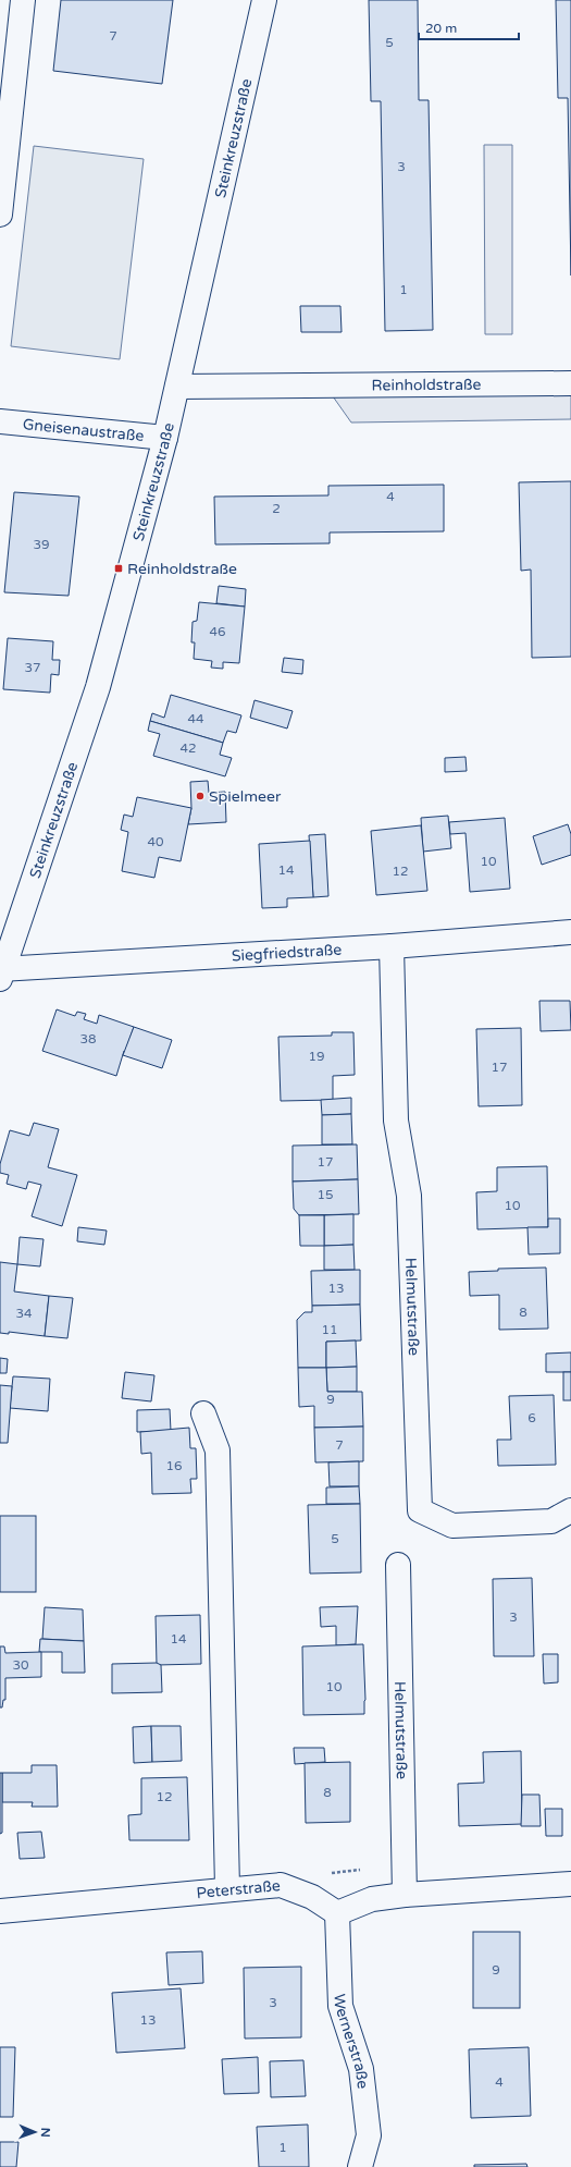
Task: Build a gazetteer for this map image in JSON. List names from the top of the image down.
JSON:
{
  "streets": {
    "street": [
      "Steinkreuzstraße",
      "Reinholdstraße",
      "Gneisenaustraße",
      "Siegfriedstraße",
      "Helmutstraße",
      "Peterstraße",
      "Wernerstraße"
    ]
  },
  "crossings": [
    ["Steinkreuzstraße", "Reinholdstraße"],
    ["Steinkreuzstraße", "Gneisenaustraße"],
    ["Steinkreuzstraße", "Siegfriedstraße"],
    ["Siegfriedstraße", "Helmutstraße"],
    ["Peterstraße", "Wernerstraße"]
  ],
  "places": {
    "transit": ["Reinholdstraße"],
    "other": ["Spielmeer"]
  },
  "house_numbers": [
    "7",
    "5",
    "3",
    "1",
    "4",
    "2",
    "39",
    "46",
    "37",
    "44",
    "42",
    "40",
    "10",
    "14",
    "12",
    "38",
    "19",
    "17",
    "17",
    "15",
    "10",
    "13",
    "8",
    "34",
    "11",
    "9",
    "6",
    "7",
    "16",
    "5",
    "3",
    "14",
    "30",
    "10",
    "8",
    "12",
    "9",
    "3",
    "13",
    "4",
    "1"
  ],
  "scale_bar": "20 m",
  "north": "right"
}
